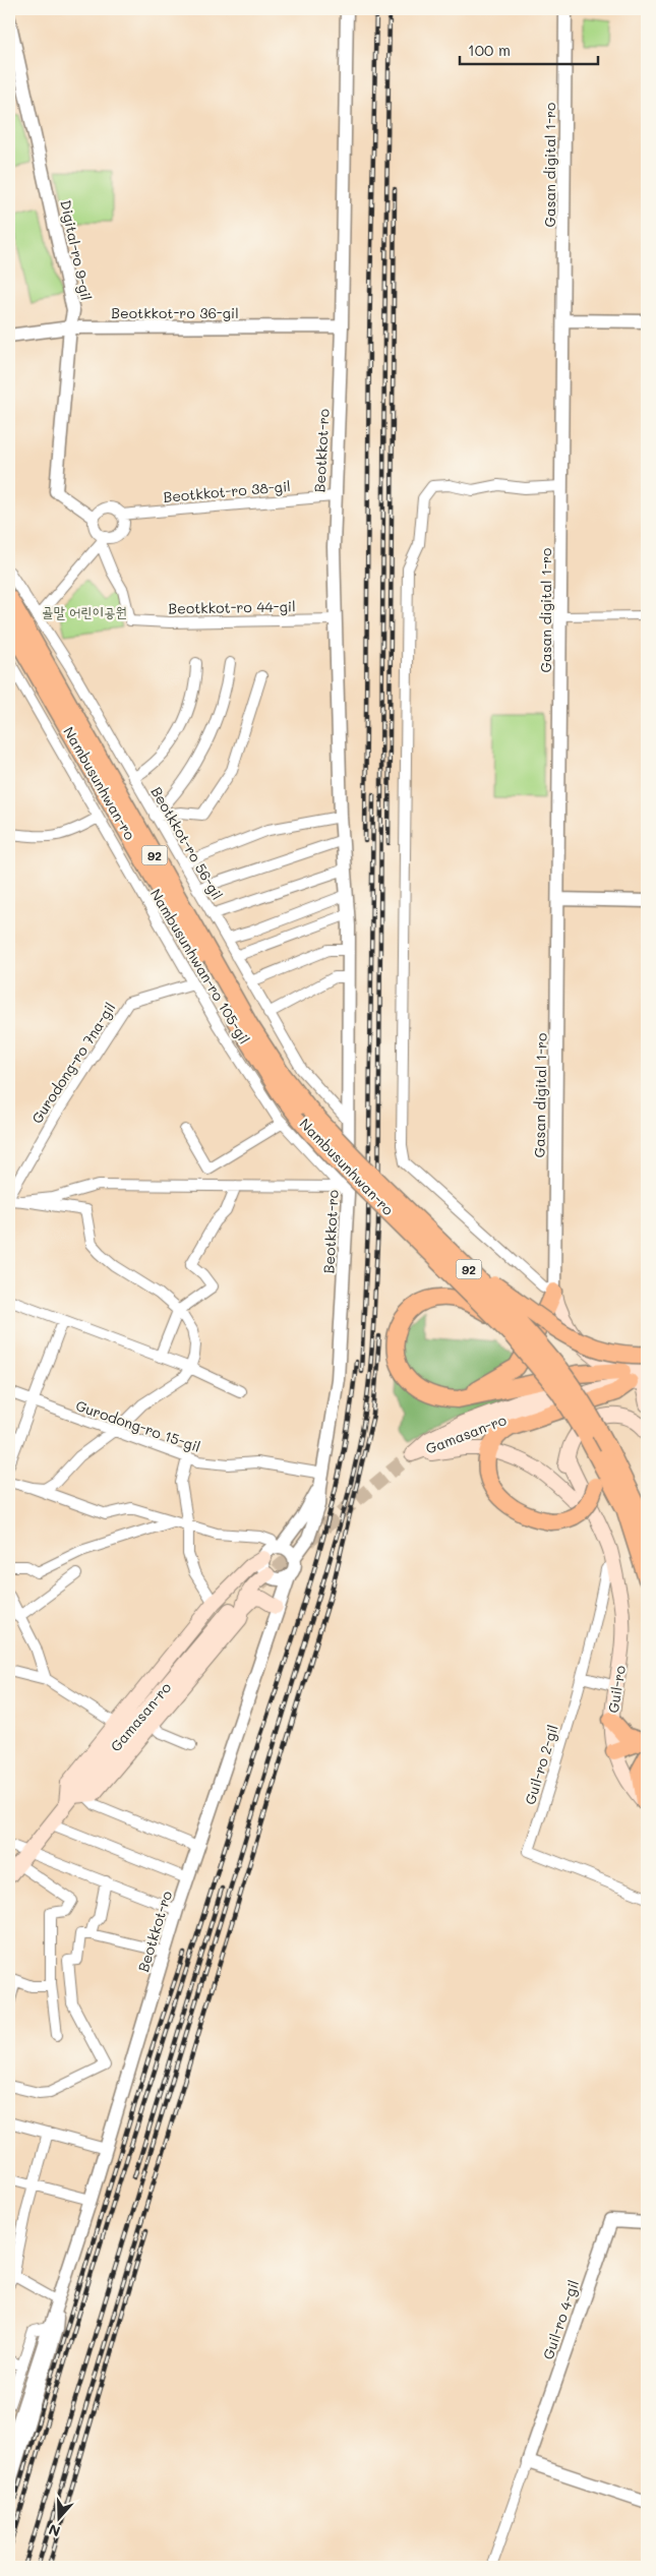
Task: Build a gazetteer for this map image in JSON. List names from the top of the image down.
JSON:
{
  "streets": {
    "main road": [
      "Nambusunhwan-ro",
      "92",
      "Gamasan-ro",
      "Guil-ro"
    ],
    "street": [
      "Gasan digital 1-ro",
      "Digital-ro 9-gil",
      "Beotkkot-ro 36-gil",
      "Beotkkot-ro",
      "Beotkkot-ro 38-gil",
      "Beotkkot-ro 44-gil",
      "Beotkkot-ro 56-gil",
      "Nambusunhwan-ro 105-gil",
      "Gurodong-ro 7na-gil",
      "Gurodong-ro 15-gil",
      "Guil-ro 2-gil",
      "Guil-ro 4-gil"
    ]
  },
  "crossings": [
    ["Digital-ro 9-gil", "Beotkkot-ro 36-gil"],
    ["Beotkkot-ro 36-gil", "Beotkkot-ro"],
    ["Beotkkot-ro", "Beotkkot-ro 38-gil"],
    ["Beotkkot-ro", "Beotkkot-ro 44-gil"],
    ["Beotkkot-ro", "Beotkkot-ro 56-gil"],
    ["Beotkkot-ro", "Nambusunhwan-ro 105-gil"],
    ["Beotkkot-ro", "Gurodong-ro 15-gil"],
    ["Beotkkot-ro 38-gil", "Beotkkot-ro 44-gil"],
    ["Nambusunhwan-ro 105-gil", "Gurodong-ro 7na-gil"],
    ["Guil-ro", "Guil-ro 2-gil"]
  ],
  "parks": ["골말 어린이공원"],
  "scale_bar": "100 m",
  "north": "bottom"
}
